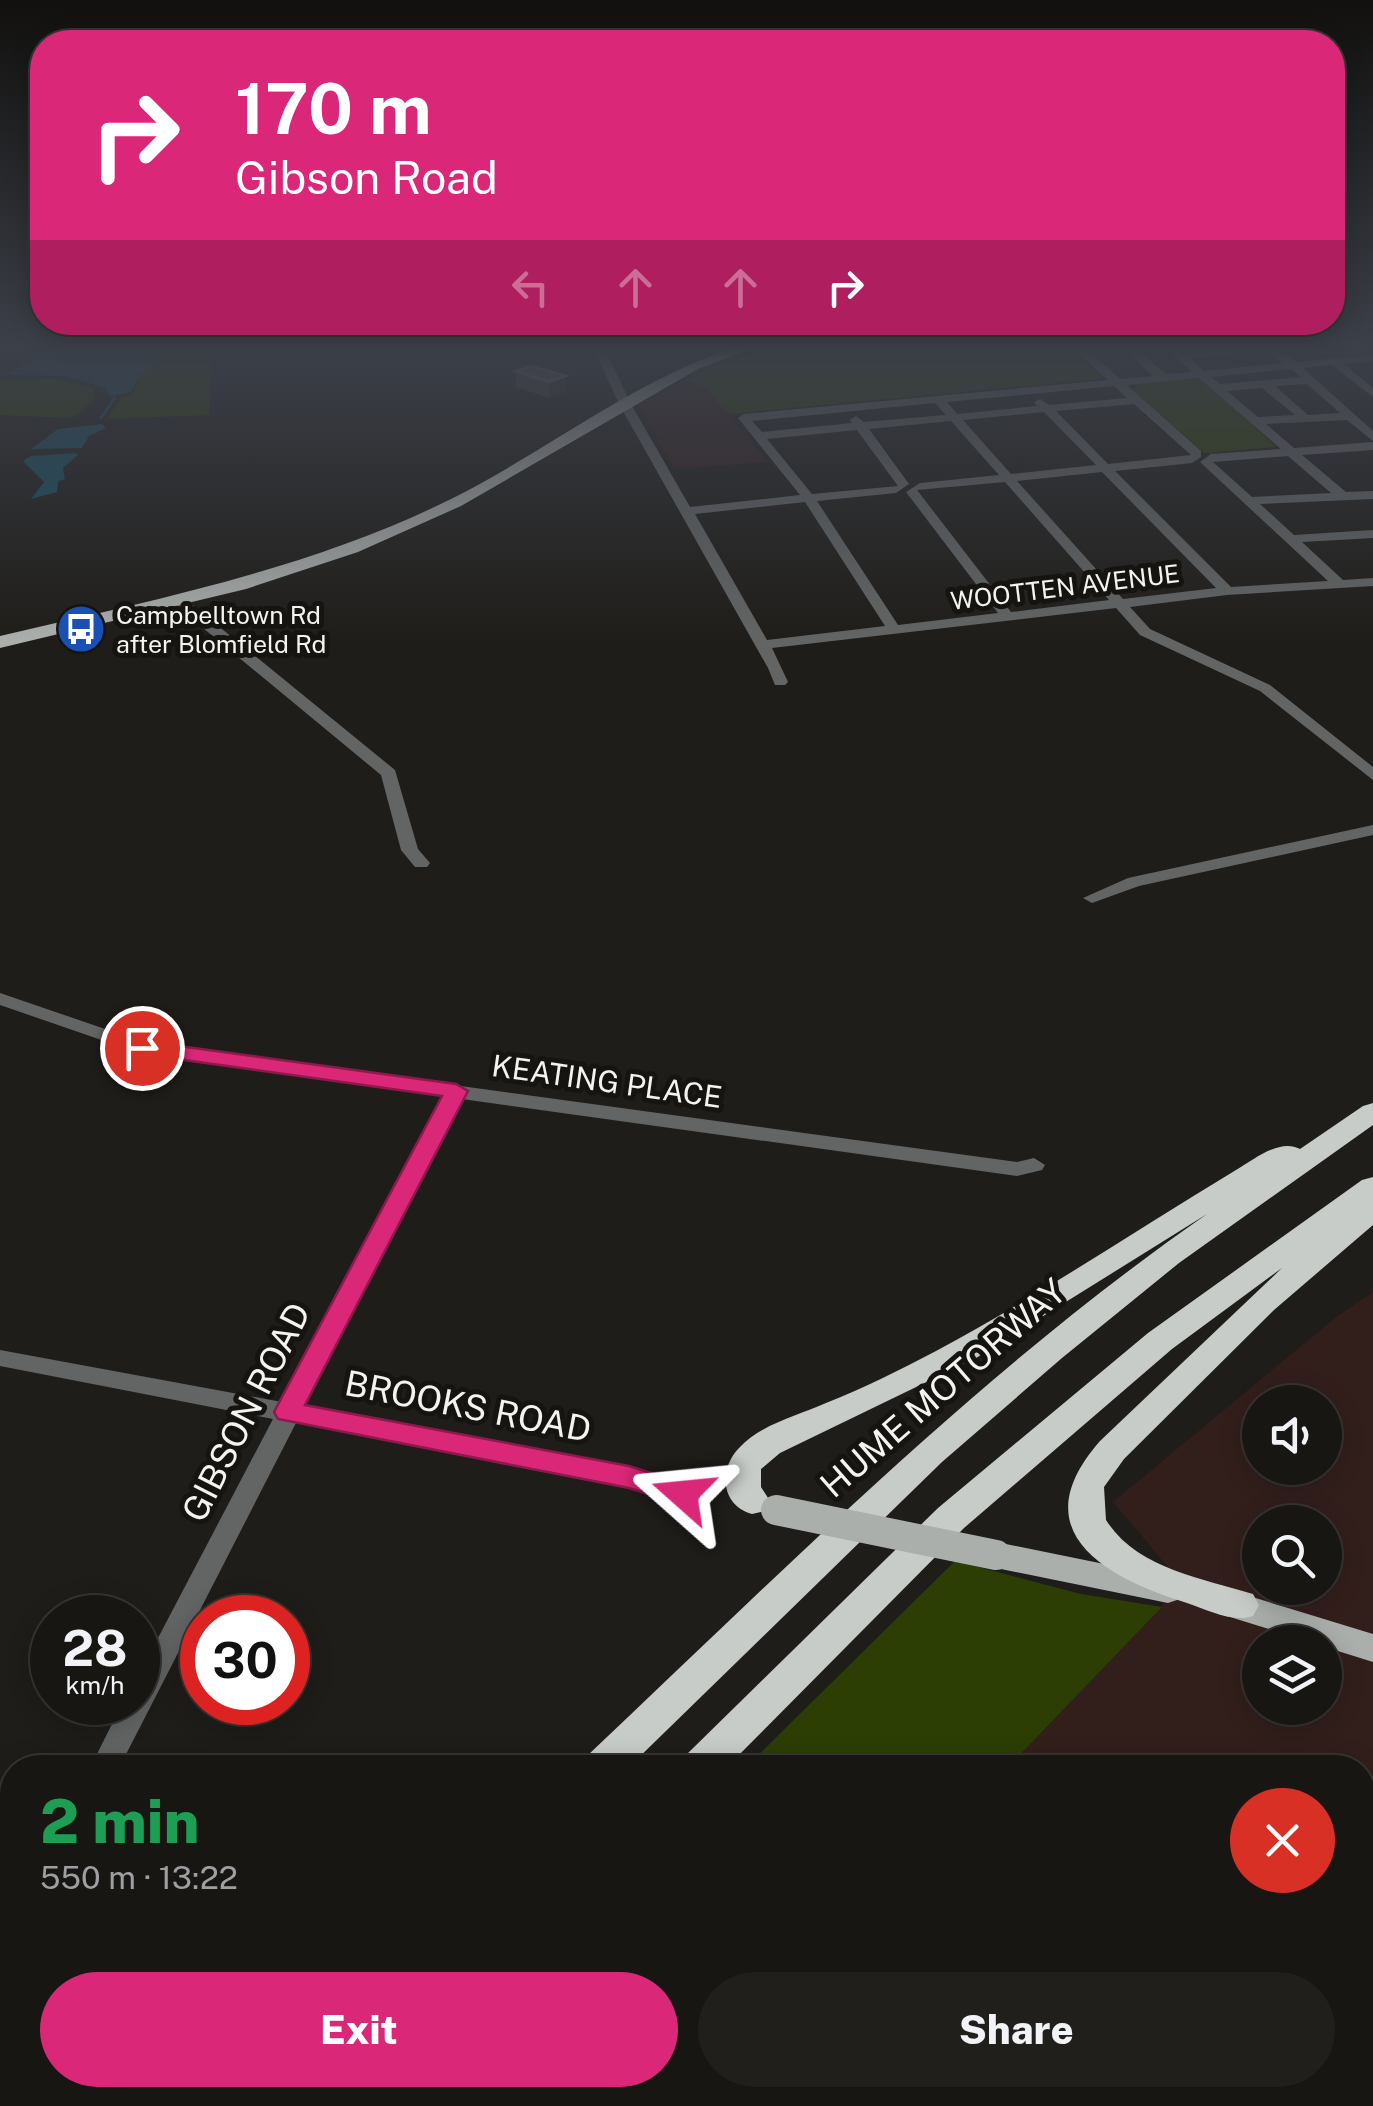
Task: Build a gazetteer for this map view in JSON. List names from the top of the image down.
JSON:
{
  "streets": {
    "highway": ["HUME MOTORWAY"],
    "street": [
      "WOOTTEN AVENUE",
      "KEATING PLACE",
      "BROOKS ROAD",
      "GIBSON ROAD"
    ]
  },
  "crossings": [
    ["KEATING PLACE", "GIBSON ROAD"],
    ["BROOKS ROAD", "GIBSON ROAD"]
  ],
  "places": {
    "bus stop": ["Campbelltown Rd after Blomfield Rd"]
  },
  "page": {
    "turn": ["170 m", "Gibson Road"],
    "speed": "28 km/h",
    "limit": "30",
    "heading": ["2 min", "550 m · 13:22"],
    "buttons": ["Exit", "Share"]
  }
}
